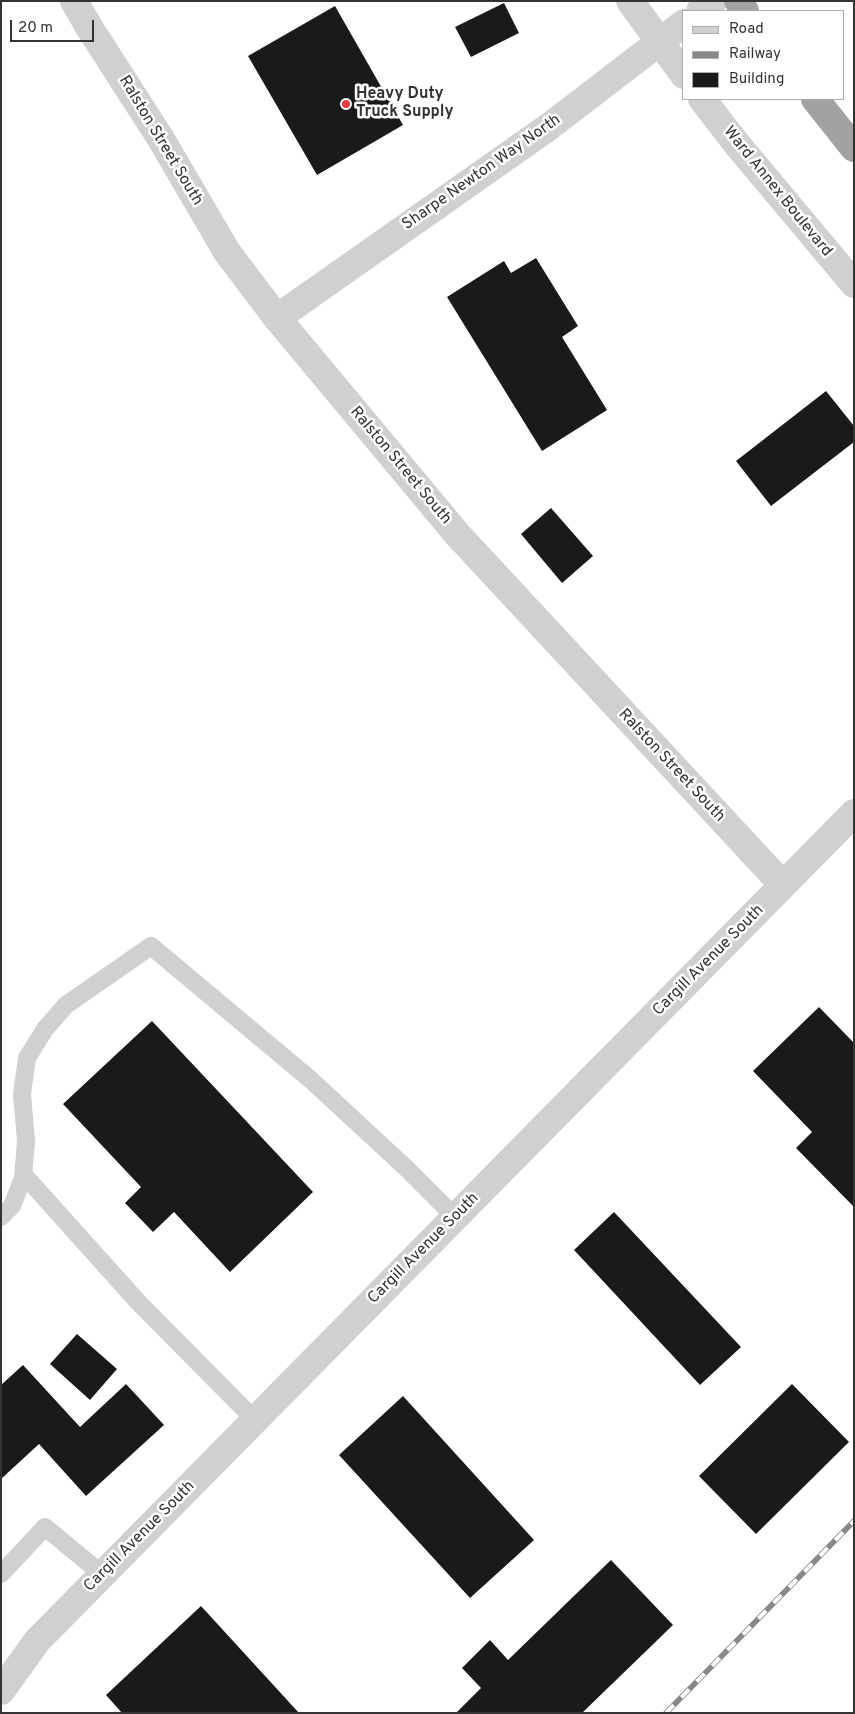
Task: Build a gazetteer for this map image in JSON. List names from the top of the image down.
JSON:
{
  "streets": {
    "street": [
      "Ralston Street South",
      "Sharpe Newton Way North",
      "Ward Annex Boulevard",
      "Cargill Avenue South"
    ]
  },
  "crossings": [
    ["Ralston Street South", "Sharpe Newton Way North"],
    ["Ralston Street South", "Cargill Avenue South"]
  ],
  "places": ["Heavy Duty Truck Supply"],
  "legend": ["Road", "Railway", "Building"],
  "scale_bar": "20 m"
}
